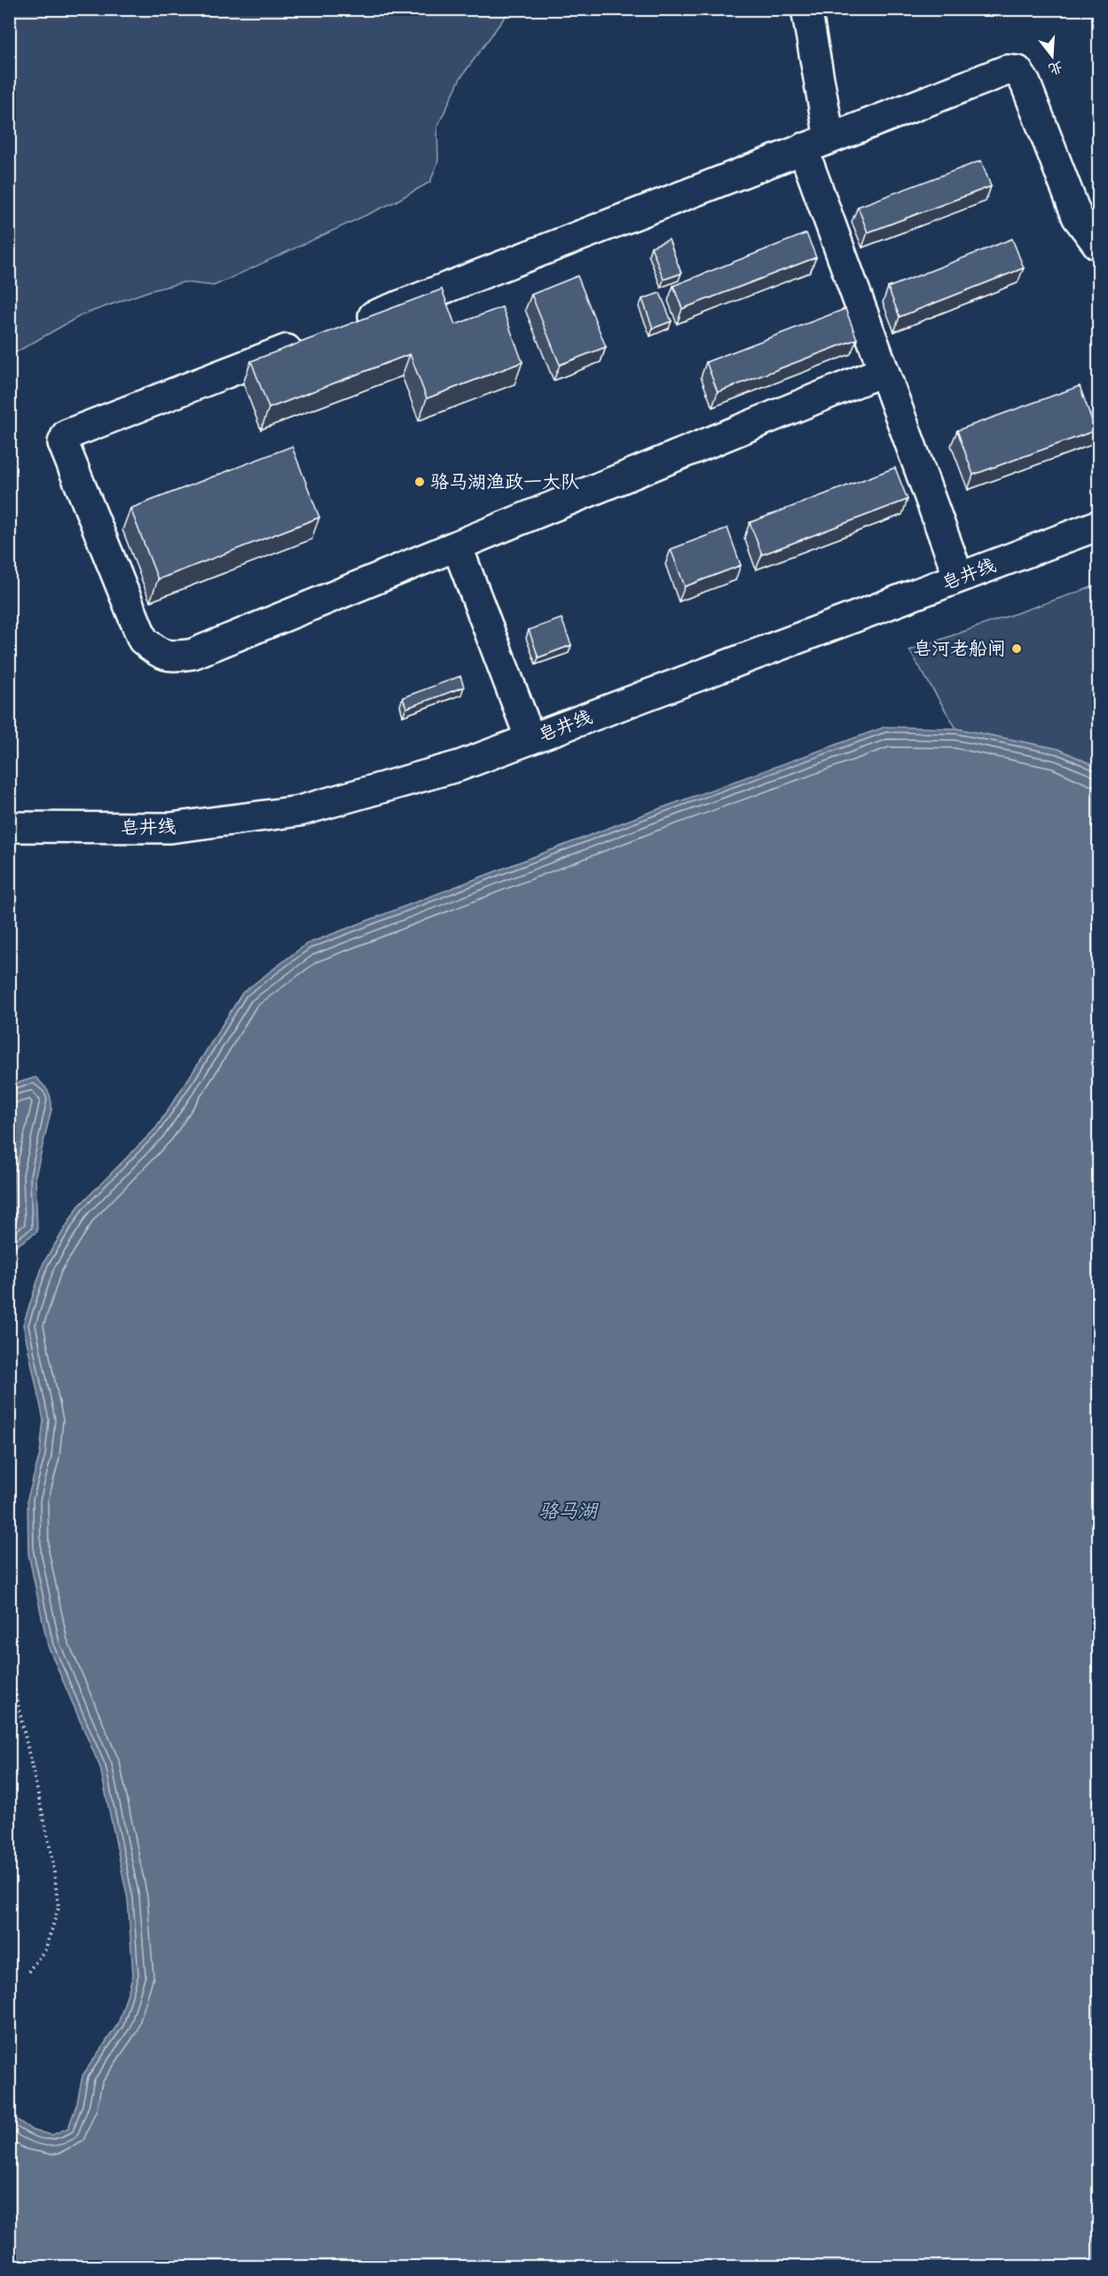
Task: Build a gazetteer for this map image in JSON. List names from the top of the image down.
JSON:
{
  "streets": {
    "street": ["皂井线"]
  },
  "water": ["骆马湖"],
  "places": ["骆马湖渔政一大队", "皂河老船闸"],
  "north": "bottom"
}
